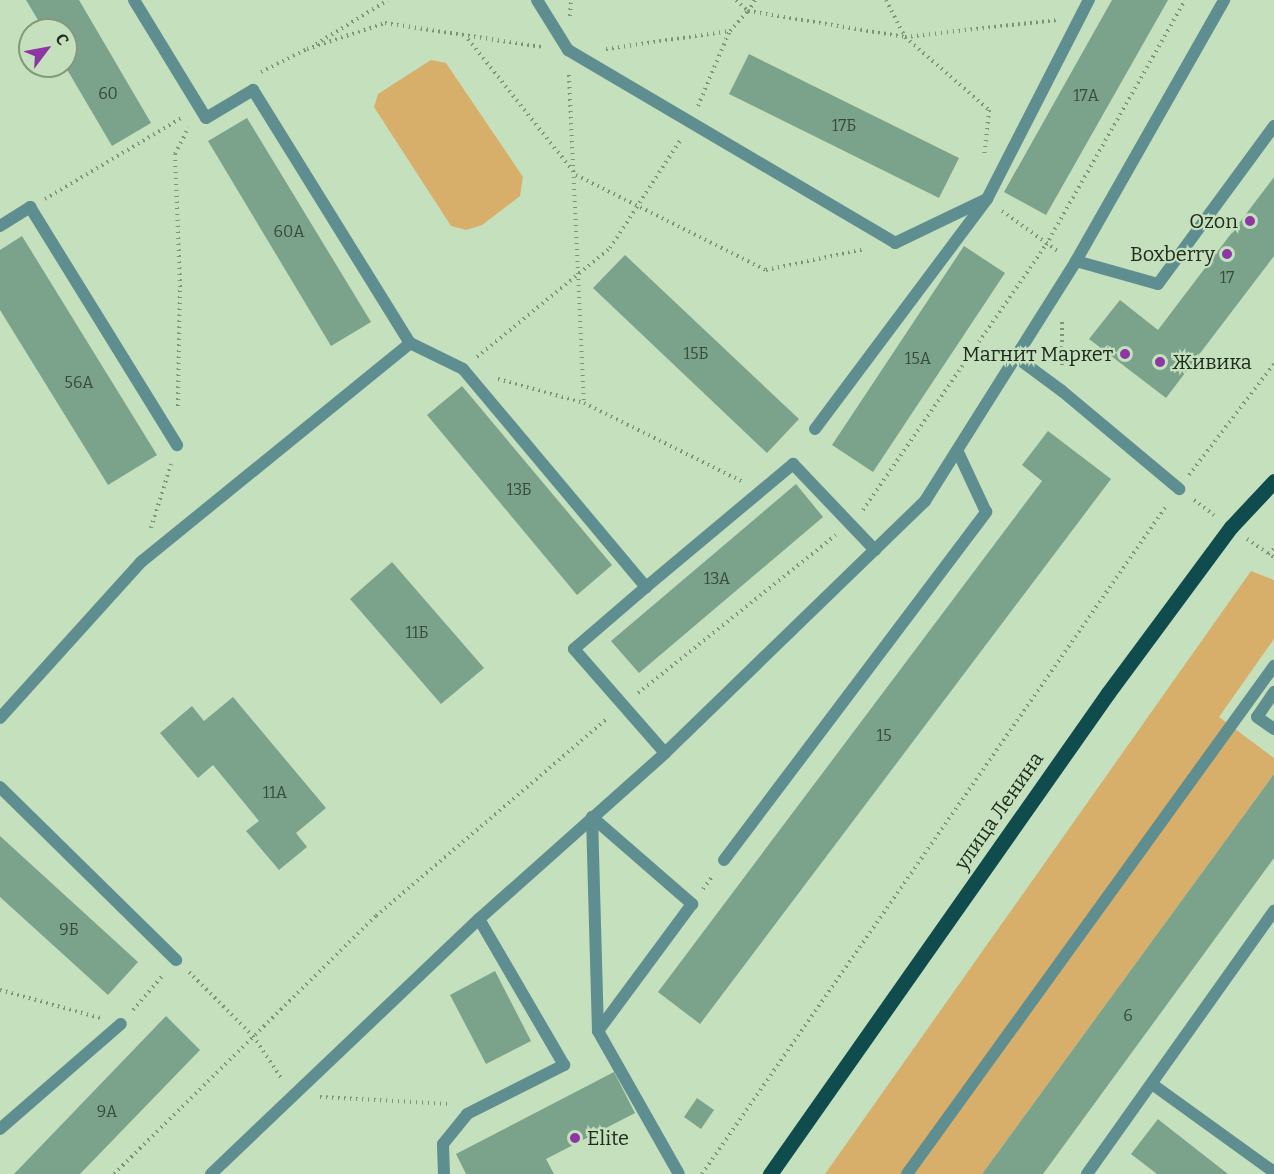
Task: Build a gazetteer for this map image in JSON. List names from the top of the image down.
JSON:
{
  "streets": {
    "main road": ["улица Ленина"]
  },
  "places": [
    "Ozon",
    "Boxberry",
    "Магнит Маркет",
    "Живика",
    "Elite"
  ],
  "house_numbers": [
    "60",
    "17А",
    "17Б",
    "60А",
    "17",
    "15Б",
    "15А",
    "56А",
    "13Б",
    "13А",
    "11Б",
    "15",
    "11А",
    "9Б",
    "6",
    "9А"
  ],
  "north": "top right"
}
